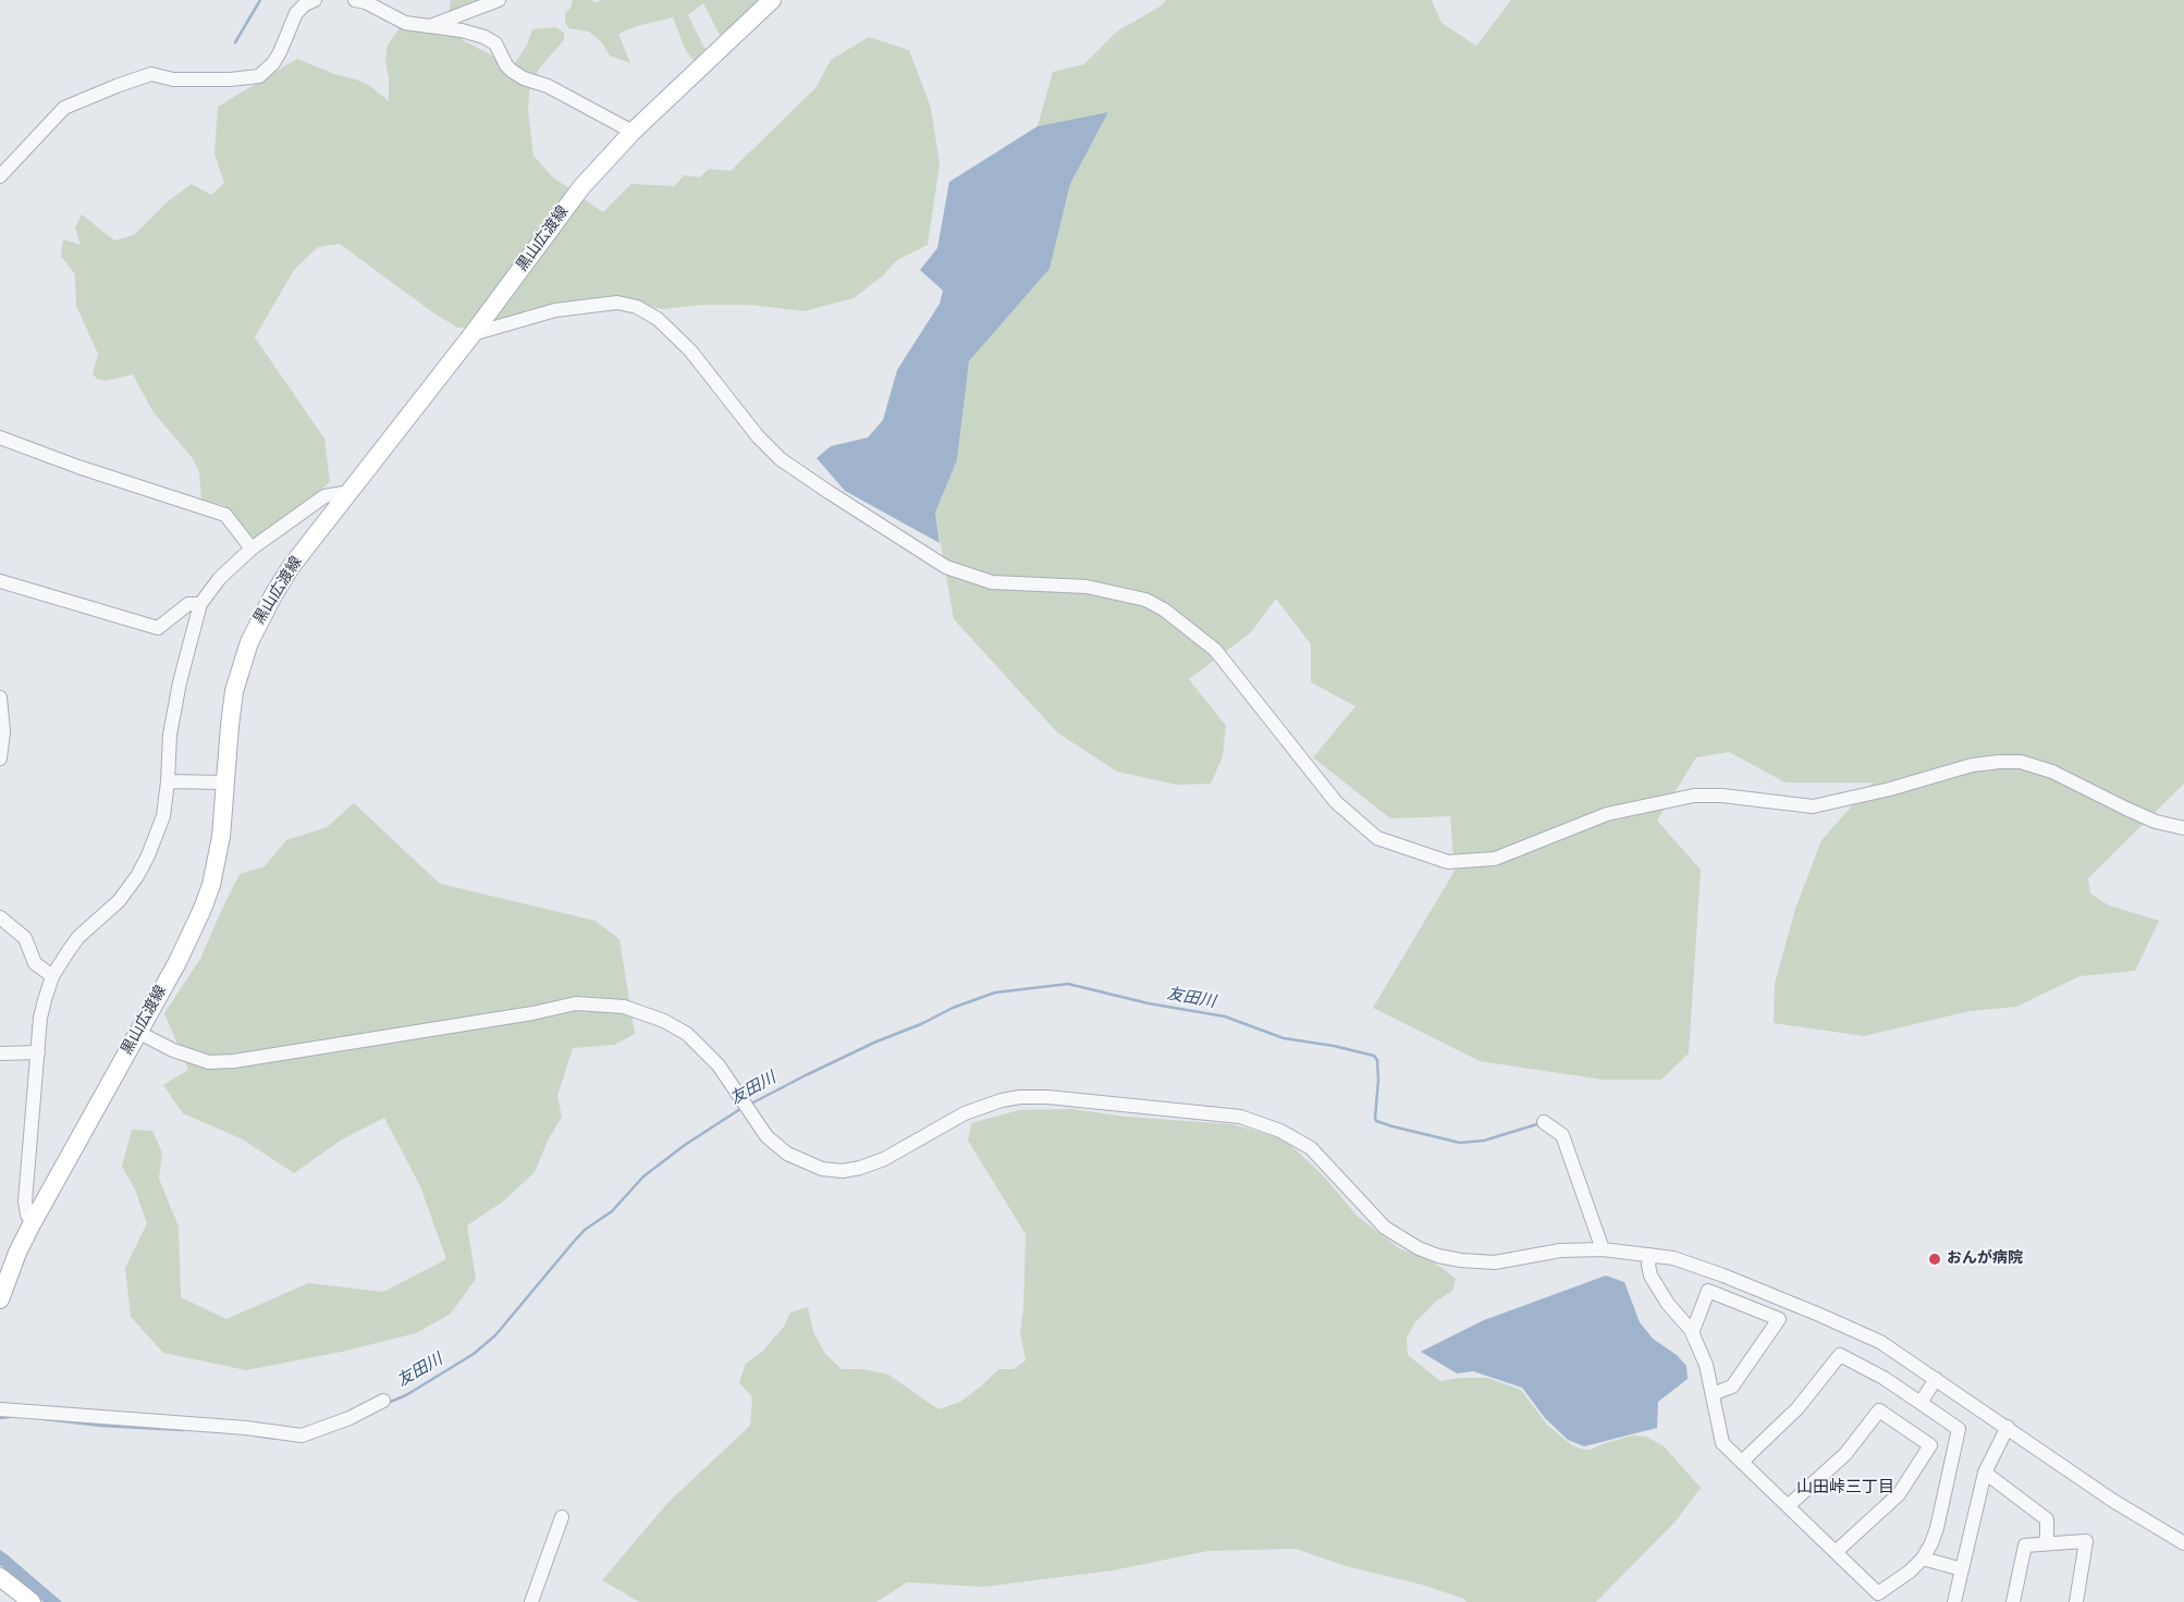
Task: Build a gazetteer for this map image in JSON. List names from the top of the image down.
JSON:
{
  "streets": {
    "main road": ["黒山広渡線"]
  },
  "districts": ["山田峠三丁目"],
  "water": ["友田川"],
  "places": ["おんが病院"]
}
